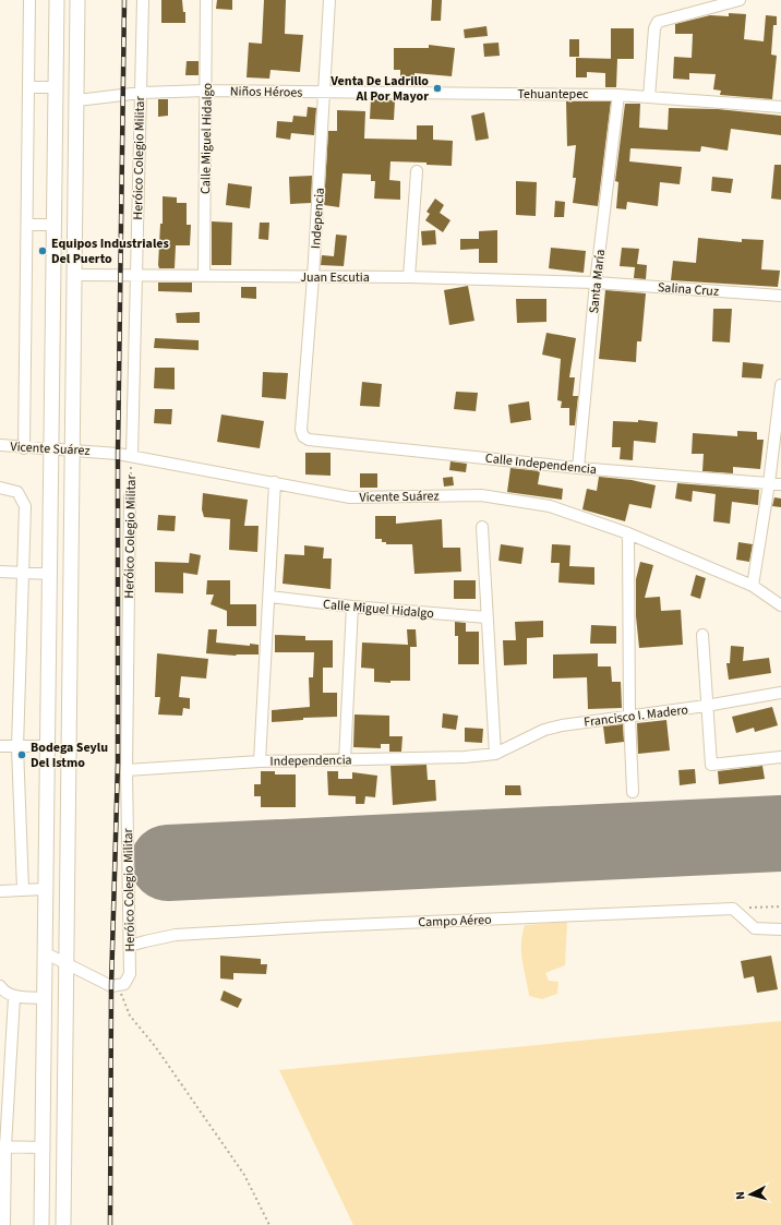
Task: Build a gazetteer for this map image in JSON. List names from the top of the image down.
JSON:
{
  "streets": {
    "street": [
      "Niños Héroes",
      "Tehuantepec",
      "Calle Miguel Hidalgo",
      "Heróico Colegio Militar",
      "Indepencia",
      "Juan Escutia",
      "Santa María",
      "Salina Cruz",
      "Vicente Suárez",
      "Calle Independencia",
      "Francisco I. Madero",
      "Independencia",
      "Campo Aéreo"
    ]
  },
  "crossings": [
    ["Niños Héroes", "Tehuantepec"],
    ["Niños Héroes", "Calle Miguel Hidalgo"],
    ["Niños Héroes", "Heróico Colegio Militar"],
    ["Niños Héroes", "Indepencia"],
    ["Tehuantepec", "Indepencia"],
    ["Tehuantepec", "Santa María"],
    ["Calle Miguel Hidalgo", "Juan Escutia"],
    ["Heróico Colegio Militar", "Juan Escutia"],
    ["Heróico Colegio Militar", "Vicente Suárez"],
    ["Heróico Colegio Militar", "Independencia"],
    ["Heróico Colegio Militar", "Campo Aéreo"],
    ["Indepencia", "Juan Escutia"],
    ["Indepencia", "Calle Independencia"],
    ["Juan Escutia", "Santa María"],
    ["Juan Escutia", "Salina Cruz"],
    ["Santa María", "Salina Cruz"],
    ["Santa María", "Calle Independencia"],
    ["Francisco I. Madero", "Independencia"]
  ],
  "places": ["Venta De Ladrillo Al Por Mayor", "Equipos Industriales Del Puerto", "Bodega Seylu Del Istmo"],
  "north": "left"
}
